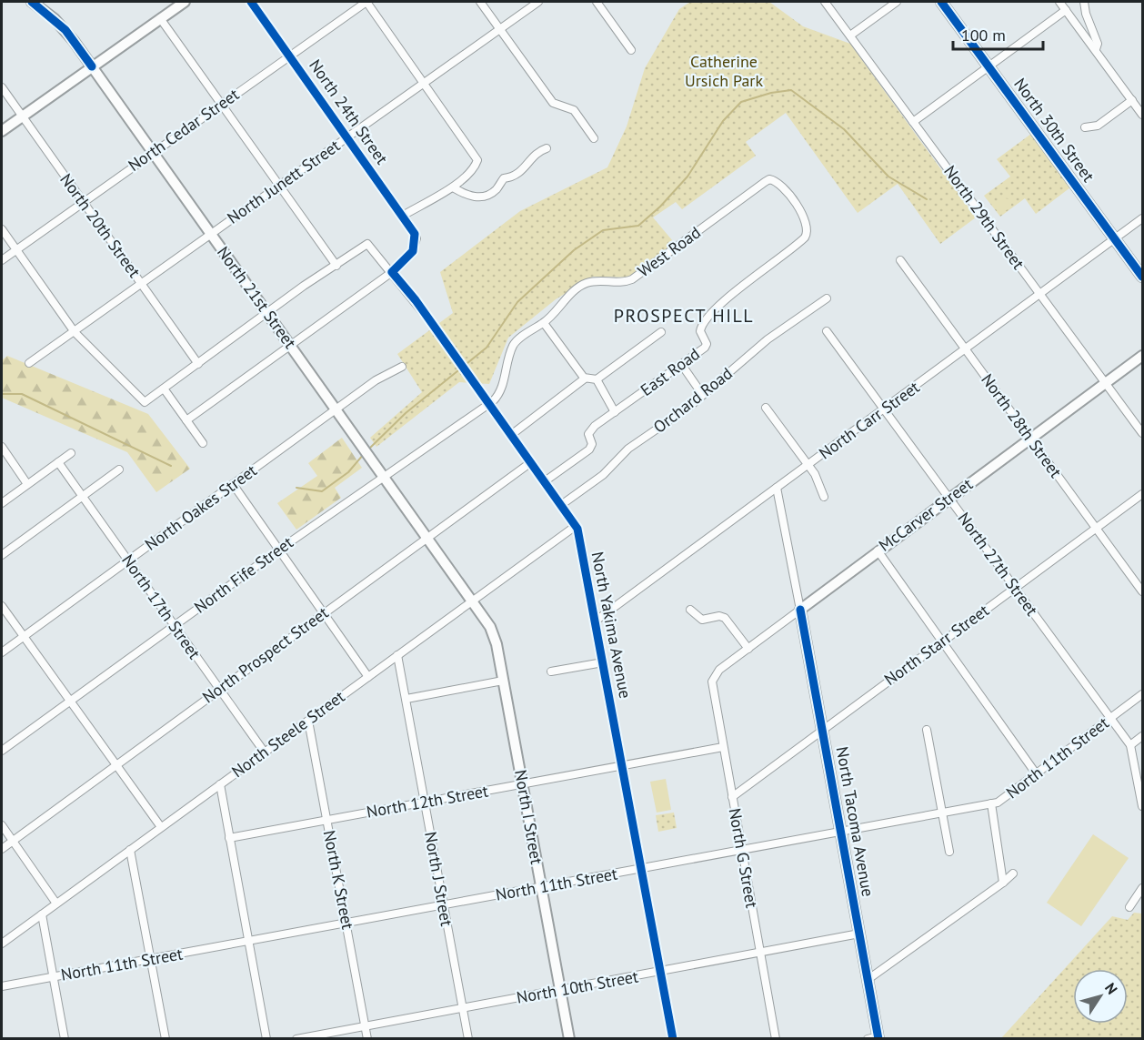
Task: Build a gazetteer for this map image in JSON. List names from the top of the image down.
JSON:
{
  "streets": {
    "main road": [
      "North 30th Street",
      "North 21st Street",
      "McCarver Street",
      "North I Street",
      "North Tacoma Avenue"
    ],
    "street": [
      "North 24th Street",
      "North Cedar Street",
      "North Junett Street",
      "North 29th Street",
      "North 20th Street",
      "West Road",
      "East Road",
      "Orchard Road",
      "North Carr Street",
      "North 28th Street",
      "North Oakes Street",
      "North 27th Street",
      "North Fife Street",
      "North 17th Street",
      "North Yakima Avenue",
      "North Starr Street",
      "North Prospect Street",
      "North Steele Street",
      "North 11th Street",
      "North 12th Street",
      "North G Street",
      "North J Street",
      "North K Street",
      "North 10th Street"
    ]
  },
  "crossings": [
    ["North 24th Street", "North Cedar Street"],
    ["North 24th Street", "North Junett Street"],
    ["North Cedar Street", "North 20th Street"],
    ["North Cedar Street", "North 21st Street"],
    ["North 30th Street", "North Carr Street"],
    ["North Junett Street", "North 20th Street"],
    ["North Junett Street", "North 21st Street"],
    ["North 29th Street", "North Carr Street"],
    ["North 29th Street", "McCarver Street"],
    ["West Road", "East Road"],
    ["West Road", "North Fife Street"],
    ["West Road", "North Yakima Avenue"],
    ["North 21st Street", "North Oakes Street"],
    ["North 21st Street", "North Fife Street"],
    ["North 21st Street", "North Prospect Street"],
    ["North 21st Street", "North Steele Street"],
    ["North 21st Street", "North I Street"],
    ["East Road", "North Yakima Avenue"],
    ["Orchard Road", "North Yakima Avenue"],
    ["North Carr Street", "North 28th Street"],
    ["North Carr Street", "North 27th Street"],
    ["North Carr Street", "North Yakima Avenue"],
    ["North Carr Street", "North Tacoma Avenue"],
    ["North 28th Street", "McCarver Street"],
    ["North 28th Street", "North Starr Street"],
    ["North Oakes Street", "North 17th Street"],
    ["McCarver Street", "North 27th Street"],
    ["McCarver Street", "North Tacoma Avenue"],
    ["McCarver Street", "North G Street"],
    ["North 27th Street", "North Starr Street"],
    ["North 27th Street", "North 11th Street"],
    ["North Fife Street", "North 17th Street"],
    ["North Fife Street", "North Yakima Avenue"],
    ["North 17th Street", "North Prospect Street"],
    ["North 17th Street", "North Steele Street"],
    ["North Yakima Avenue", "North Prospect Street"],
    ["North Yakima Avenue", "North Steele Street"],
    ["North Yakima Avenue", "North 11th Street"],
    ["North Yakima Avenue", "North 12th Street"],
    ["North Yakima Avenue", "North 10th Street"],
    ["North Starr Street", "North Tacoma Avenue"],
    ["North Starr Street", "North G Street"],
    ["North Steele Street", "North I Street"],
    ["North Steele Street", "North J Street"],
    ["North Steele Street", "North K Street"],
    ["North 11th Street", "North I Street"],
    ["North 11th Street", "North Tacoma Avenue"],
    ["North 11th Street", "North G Street"],
    ["North 11th Street", "North J Street"],
    ["North 11th Street", "North K Street"],
    ["North 12th Street", "North I Street"],
    ["North 12th Street", "North G Street"],
    ["North 12th Street", "North J Street"],
    ["North 12th Street", "North K Street"],
    ["North I Street", "North 10th Street"],
    ["North Tacoma Avenue", "North 10th Street"],
    ["North G Street", "North 10th Street"],
    ["North J Street", "North 10th Street"],
    ["North K Street", "North 10th Street"]
  ],
  "districts": ["PROSPECT HILL"],
  "parks": ["Catherine Ursich Park"],
  "scale_bar": "100 m",
  "north": "top right"
}
